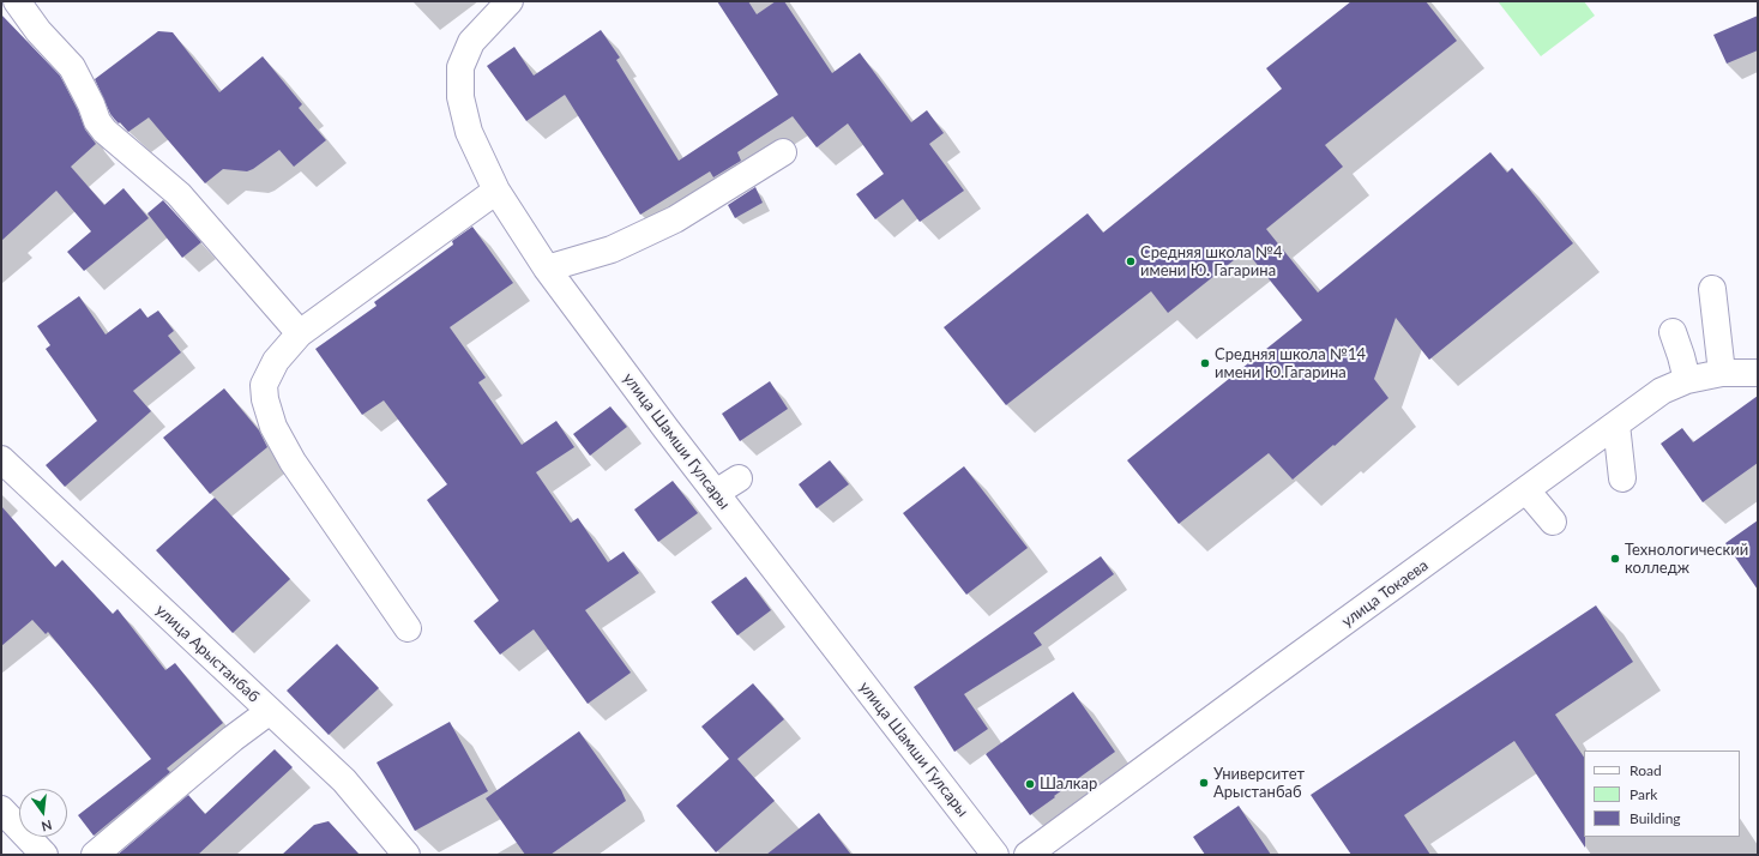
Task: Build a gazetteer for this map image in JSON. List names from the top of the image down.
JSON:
{
  "streets": {
    "street": ["улица Шамши Гулсары", "улица Токаева", "улица Арыстанбаб"]
  },
  "places": [
    "Средняя школа №4 имени Ю. Гагарина",
    "Средняя школа №14 имени Ю.Гагарина",
    "Технологический колледж",
    "Университет Арыстанбаб",
    "Шалкар"
  ],
  "legend": ["Road", "Park", "Building"],
  "north": "bottom"
}
